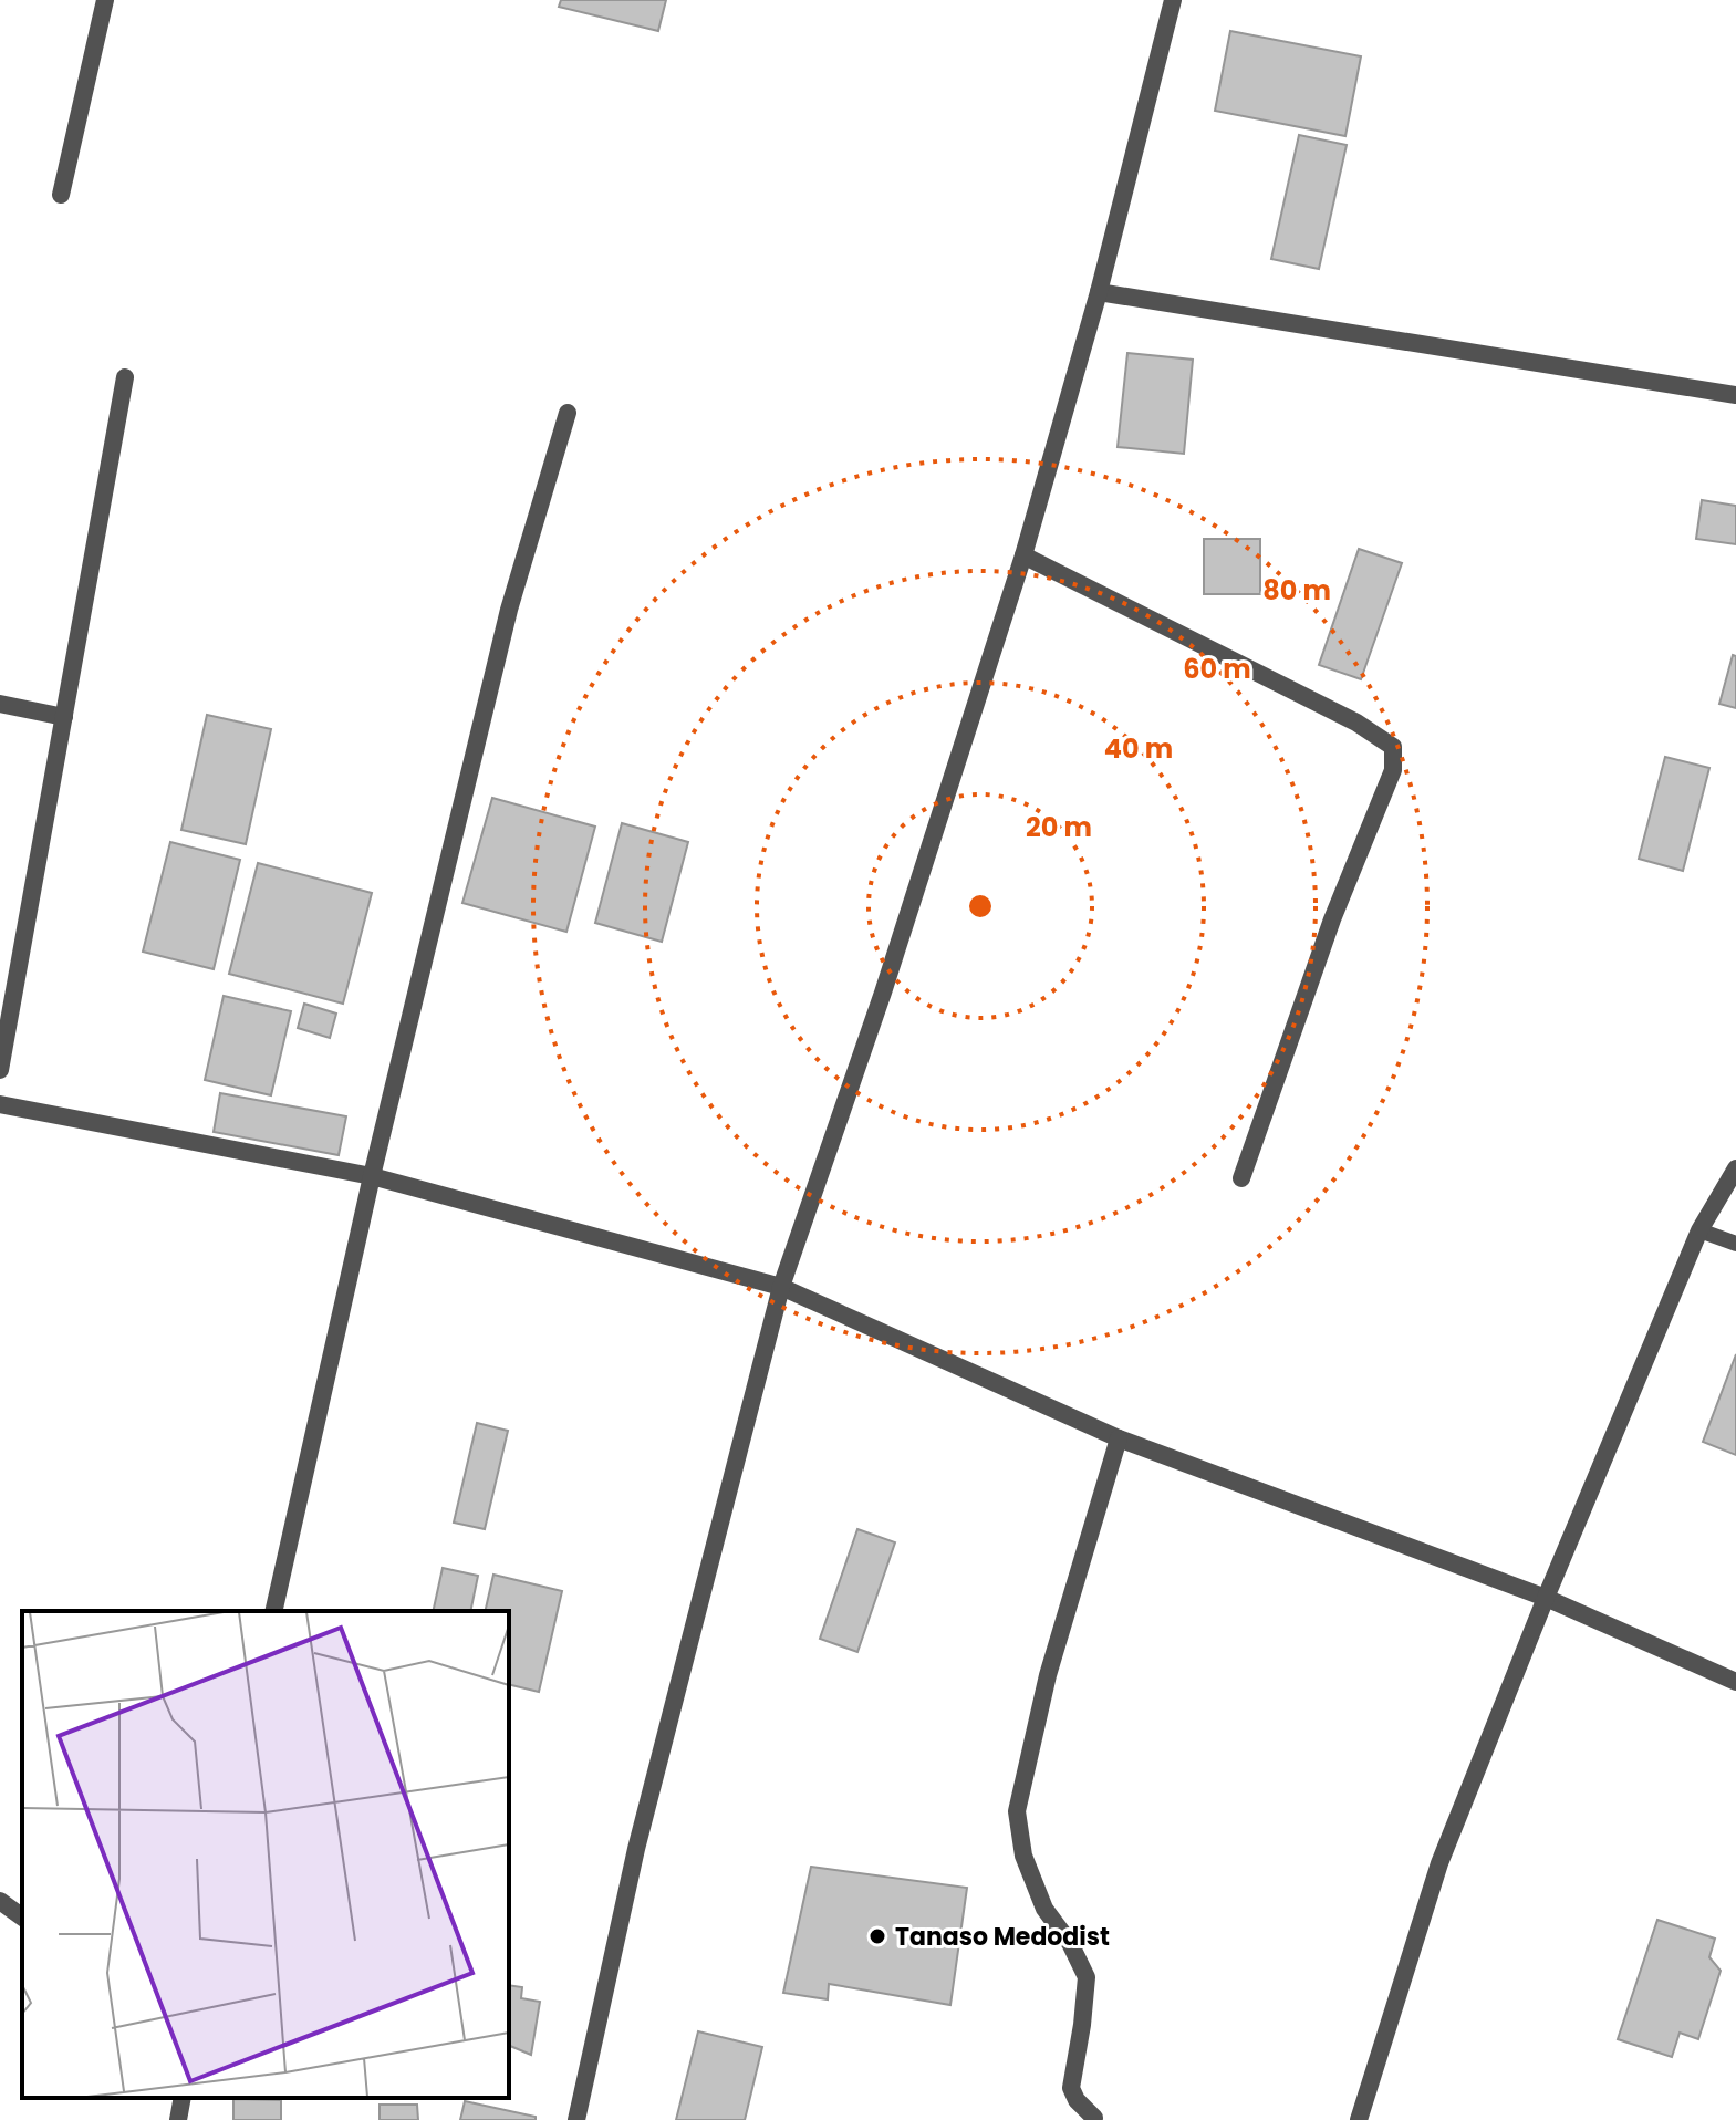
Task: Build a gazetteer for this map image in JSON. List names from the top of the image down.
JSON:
{
  "places": ["Tanaso Medodist"],
  "rings": [
    "80 m",
    "60 m",
    "40 m",
    "20 m"
  ]
}
